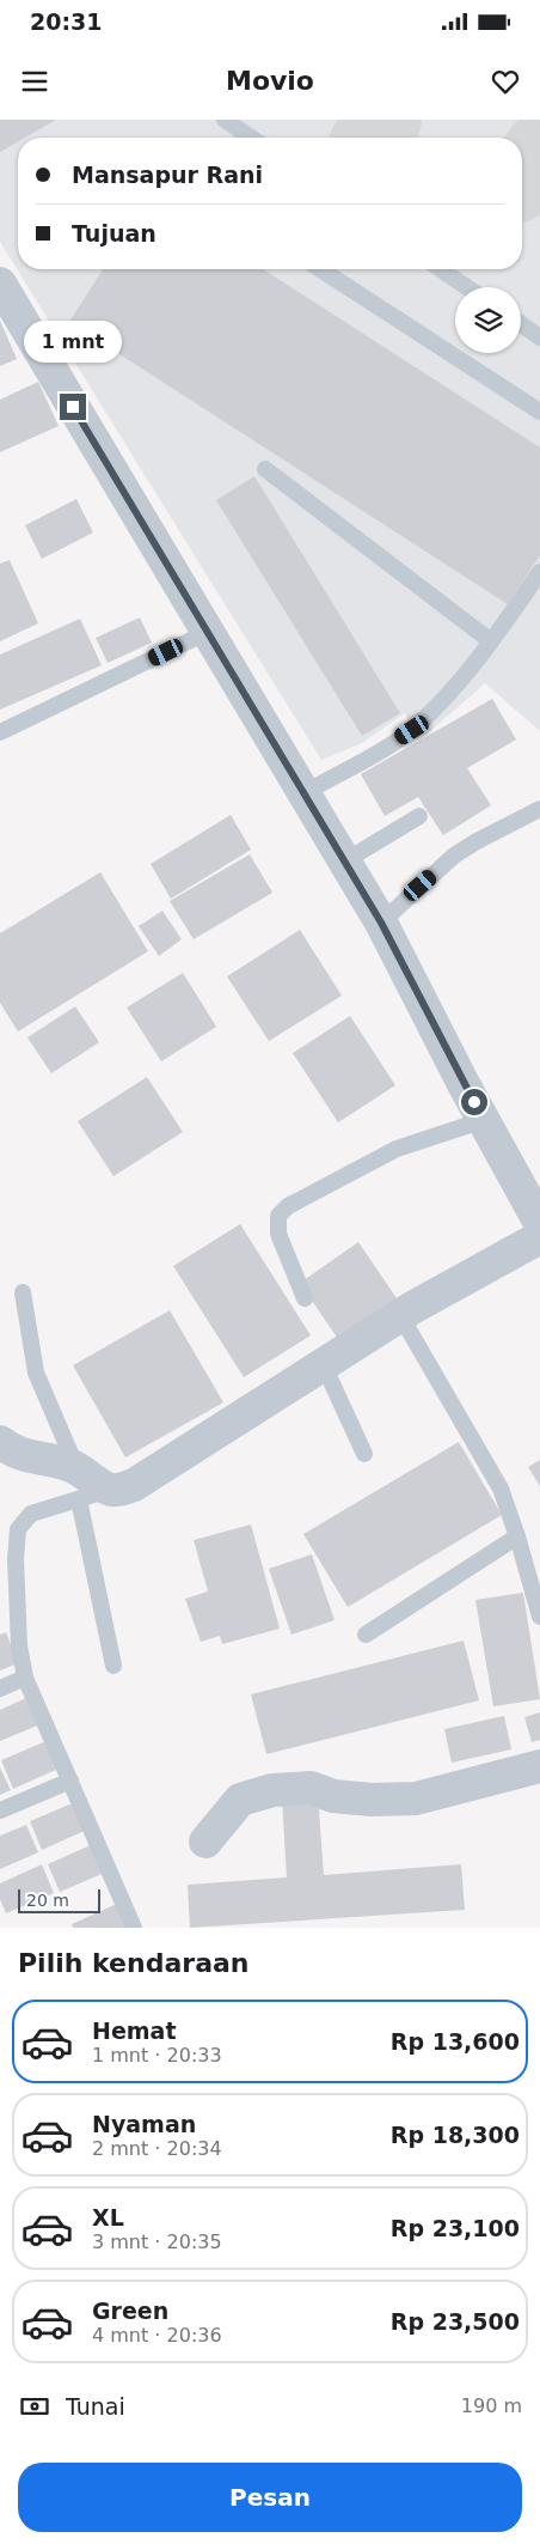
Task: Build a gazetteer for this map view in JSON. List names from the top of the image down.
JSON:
{
  "scale_bar": "20 m",
  "page": {
    "status": "20:31",
    "header": "Movio",
    "banner": ["Mansapur Rani", "Tujuan"],
    "bubble": "1 mnt",
    "scale": "20 m",
    "heading": "Pilih kendaraan",
    "list": [
      {
        "name": "Hemat",
        "note": "1 mnt · 20:33",
        "value": "Rp 13,600"
      },
      {
        "name": "Nyaman",
        "note": "2 mnt · 20:34",
        "value": "Rp 18,300"
      },
      {
        "name": "XL",
        "note": "3 mnt · 20:35",
        "value": "Rp 23,100"
      },
      {
        "name": "Green",
        "note": "4 mnt · 20:36",
        "value": "Rp 23,500"
      }
    ],
    "pay": ["Tunai", "190 m"],
    "buttons": "Pesan"
  }
}
